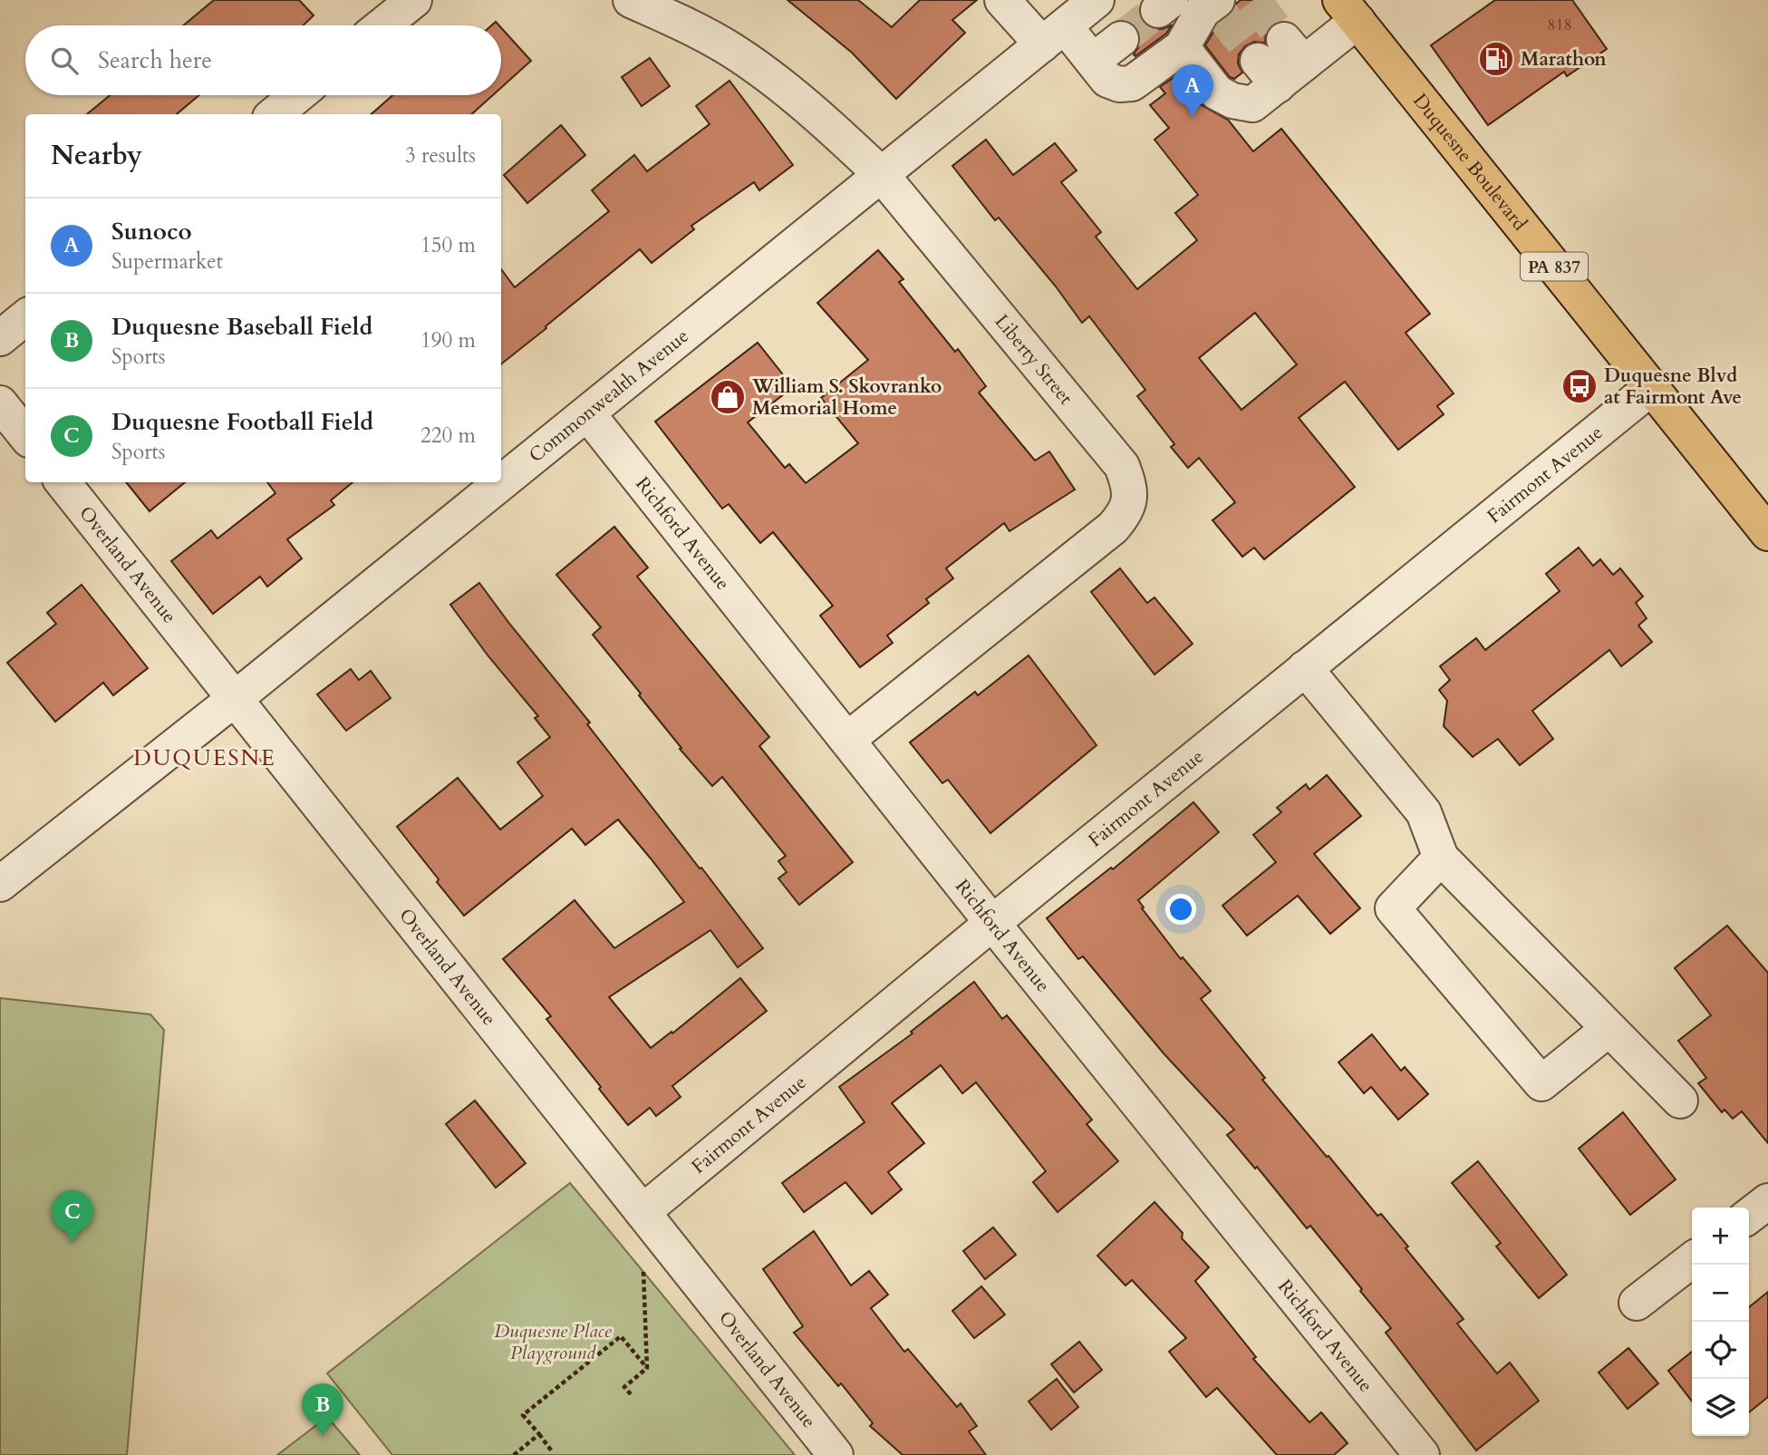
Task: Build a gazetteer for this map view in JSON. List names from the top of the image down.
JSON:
{
  "streets": {
    "main road": ["Duquesne Boulevard", "PA 837"],
    "street": [
      "Liberty Street",
      "Commonwealth Avenue",
      "Fairmont Avenue",
      "Richford Avenue",
      "Overland Avenue"
    ]
  },
  "crossings": [
    ["Duquesne Boulevard", "Fairmont Avenue"],
    ["Liberty Street", "Commonwealth Avenue"],
    ["Liberty Street", "Richford Avenue"],
    ["Commonwealth Avenue", "Richford Avenue"],
    ["Commonwealth Avenue", "Overland Avenue"],
    ["Fairmont Avenue", "Richford Avenue"],
    ["Fairmont Avenue", "Overland Avenue"]
  ],
  "districts": ["DUQUESNE"],
  "parks": ["Duquesne Place Playground"],
  "places": {
    "fuel station": ["Marathon"],
    "bus stop": ["Duquesne Blvd at Fairmont Ave"],
    "shop": ["William S. Skovranko Memorial Home"]
  },
  "house_numbers": ["818"],
  "page": {
    "search": "Search here",
    "pins": ["A", "C", "B"],
    "heading": ["Nearby", "3 results"],
    "list": [
      {
        "mark": "A",
        "name": "Sunoco",
        "note": "Supermarket",
        "value": "150 m"
      },
      {
        "mark": "B",
        "name": "Duquesne Baseball Field",
        "note": "Sports",
        "value": "190 m"
      },
      {
        "mark": "C",
        "name": "Duquesne Football Field",
        "note": "Sports",
        "value": "220 m"
      }
    ],
    "map_buttons": ["+", "−"]
  }
}
